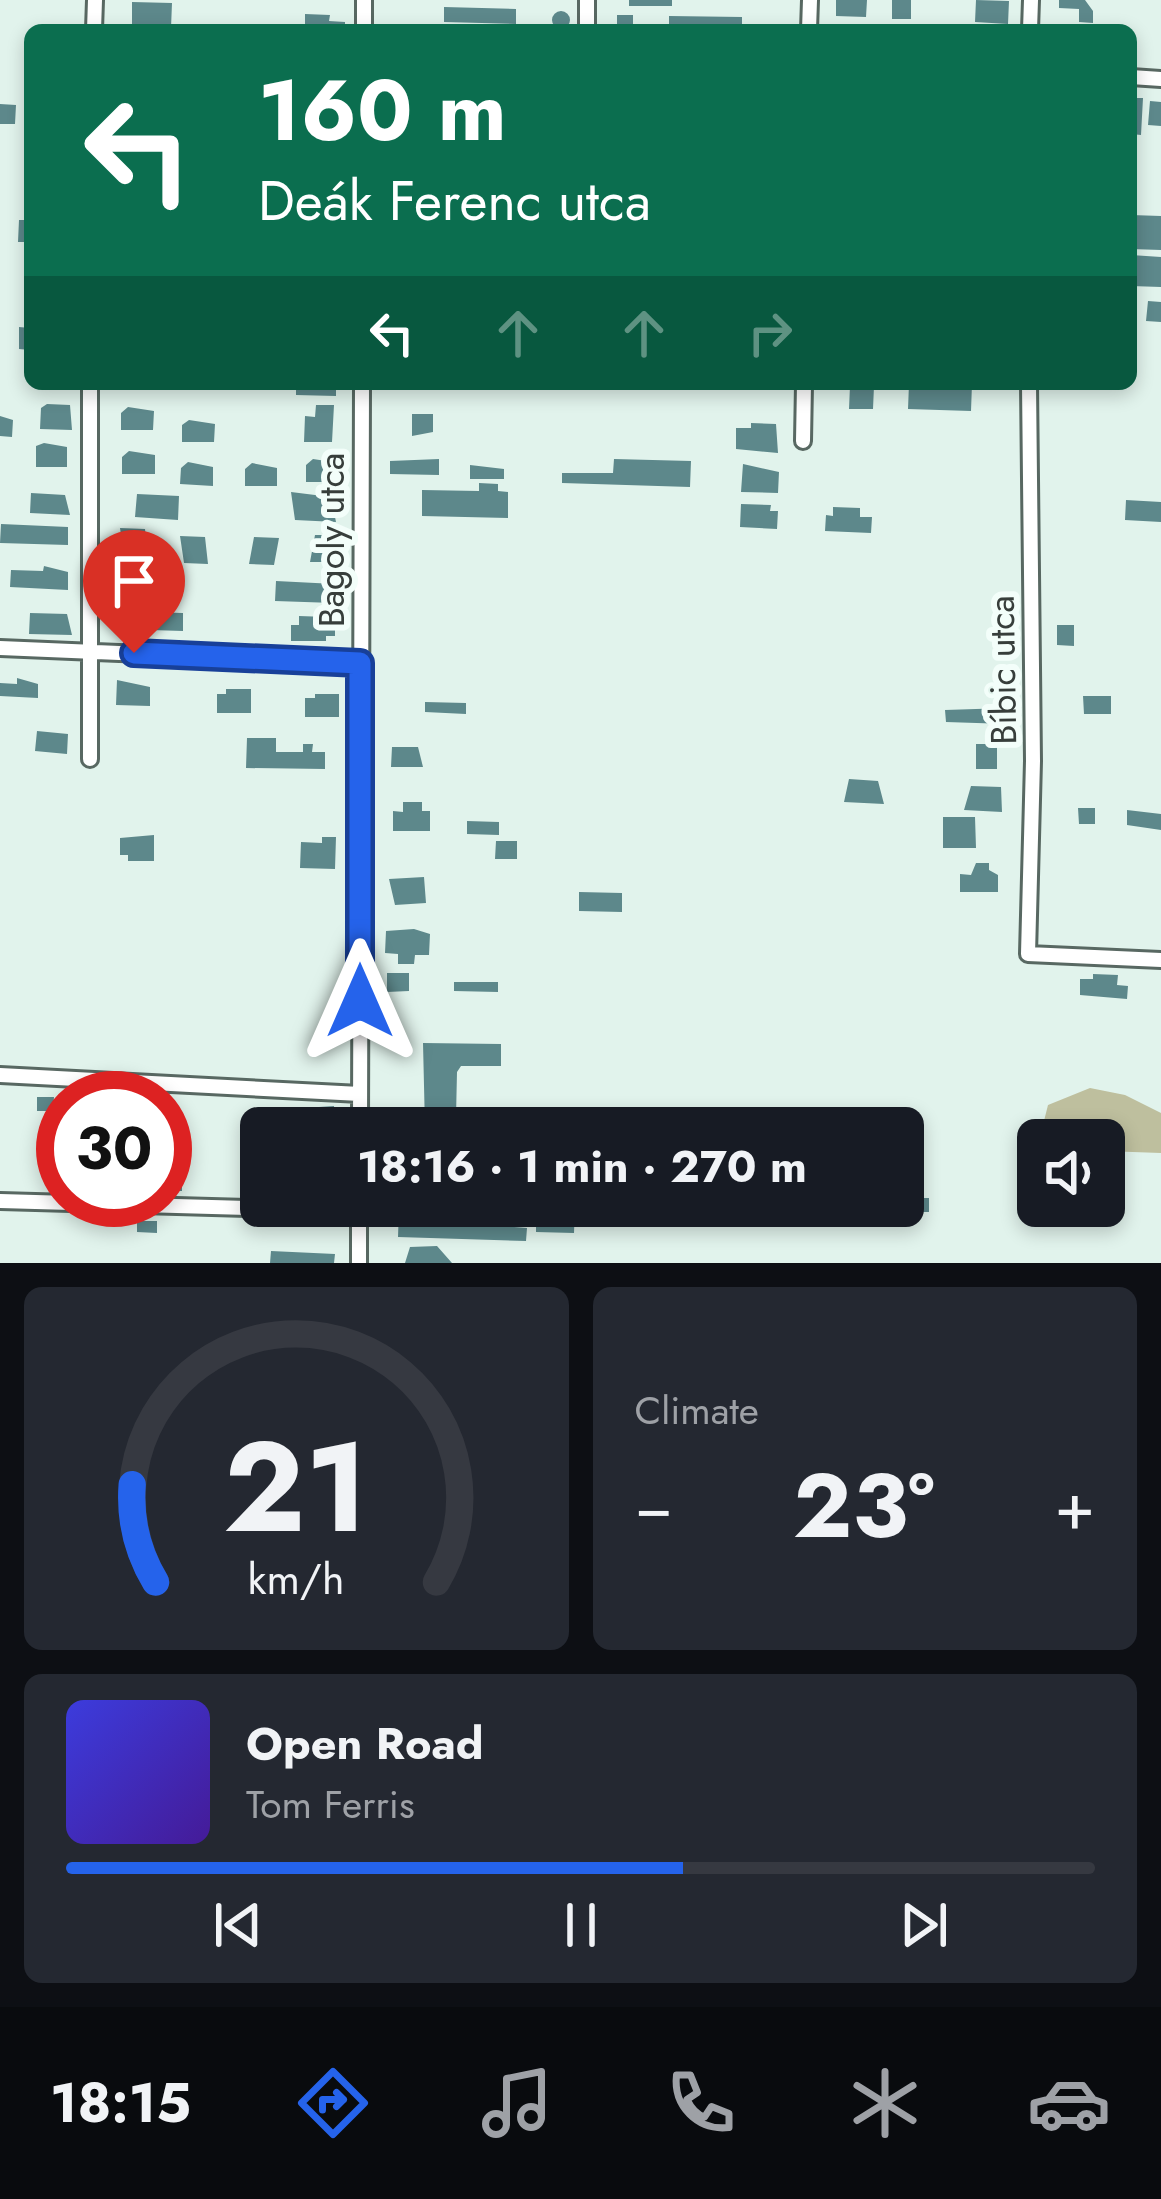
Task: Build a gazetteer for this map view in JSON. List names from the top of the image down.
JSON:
{
  "streets": {
    "street": ["Bagoly utca", "Bíbic utca"]
  },
  "page": {
    "turn": ["160 m", "Deák Ferenc utca"],
    "limit": "30",
    "trip": "18:16 · 1 min · 270 m",
    "tile": "Climate",
    "heat": ["−", "23°", "+"],
    "song": ["Open Road", "Tom Ferris"],
    "tabs": "18:15",
    "gauge": ["21", "km/h"]
  }
}
